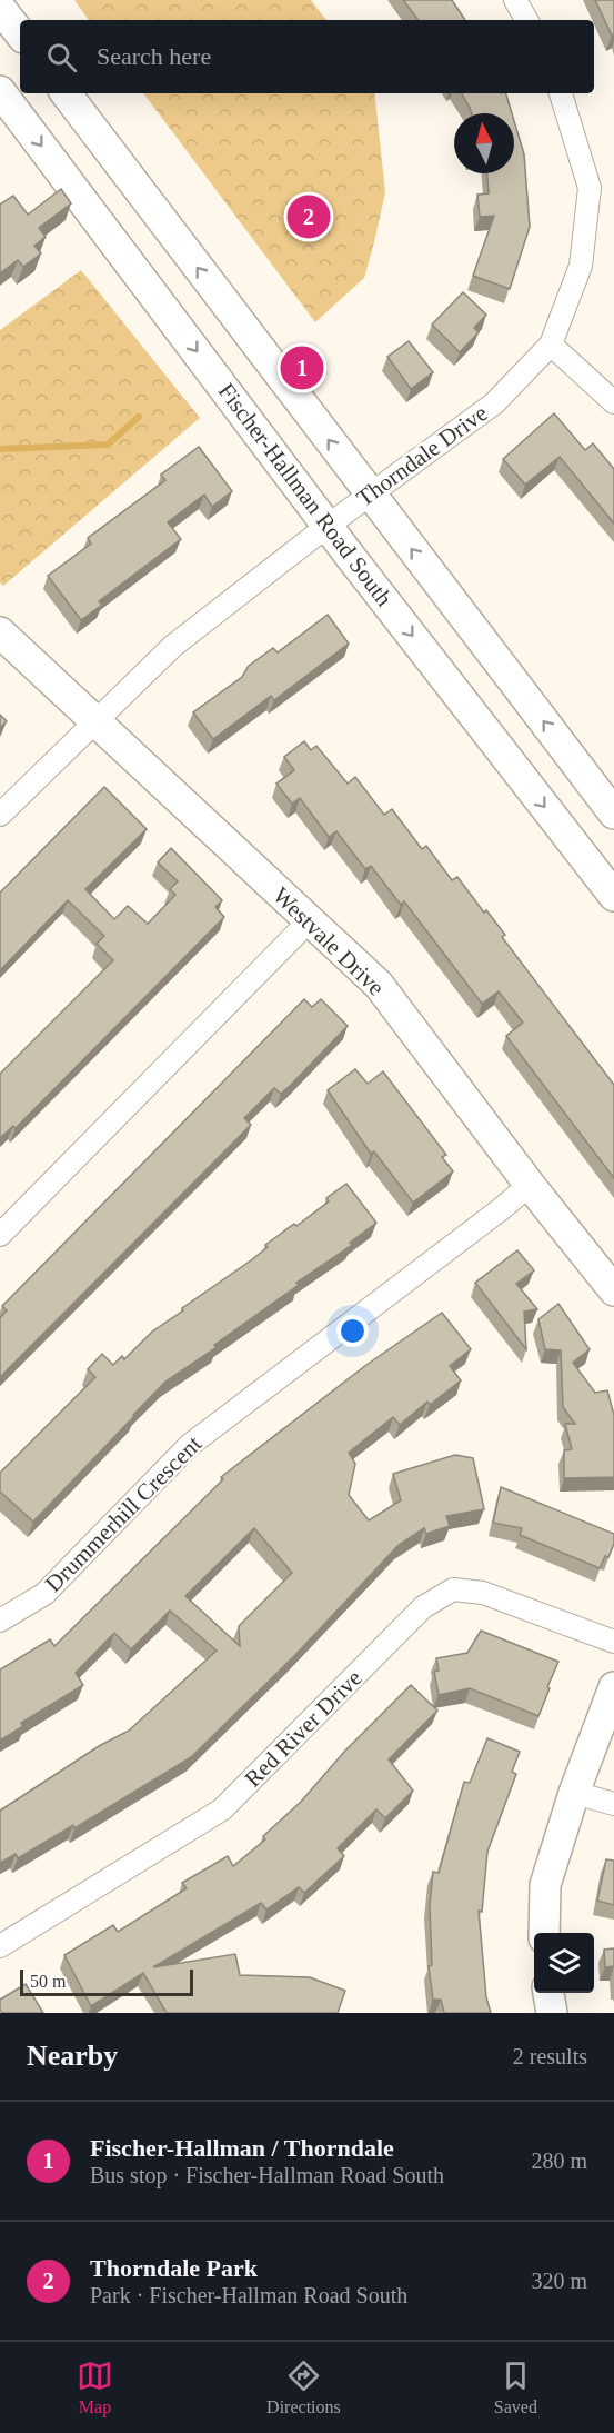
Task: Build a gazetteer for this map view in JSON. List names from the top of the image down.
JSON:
{
  "streets": {
    "main road": ["Fischer-Hallman Road South", "Westvale Drive"],
    "street": ["Thorndale Drive", "Drummerhill Crescent", "Red River Drive"]
  },
  "crossings": [
    ["Thorndale Drive", "Fischer-Hallman Road South"],
    ["Thorndale Drive", "Westvale Drive"],
    ["Westvale Drive", "Drummerhill Crescent"]
  ],
  "scale_bar": "50 m",
  "north": "top",
  "page": {
    "search": "Search here",
    "pins": ["2", "1"],
    "scale": "50 m",
    "heading": ["Nearby", "2 results"],
    "list": [
      {
        "mark": "1",
        "name": "Fischer-Hallman / Thorndale",
        "note": "Bus stop · Fischer-Hallman Road South",
        "value": "280 m"
      },
      {
        "mark": "2",
        "name": "Thorndale Park",
        "note": "Park · Fischer-Hallman Road South",
        "value": "320 m"
      }
    ],
    "nav": ["Map", "Directions", "Saved"]
  }
}
